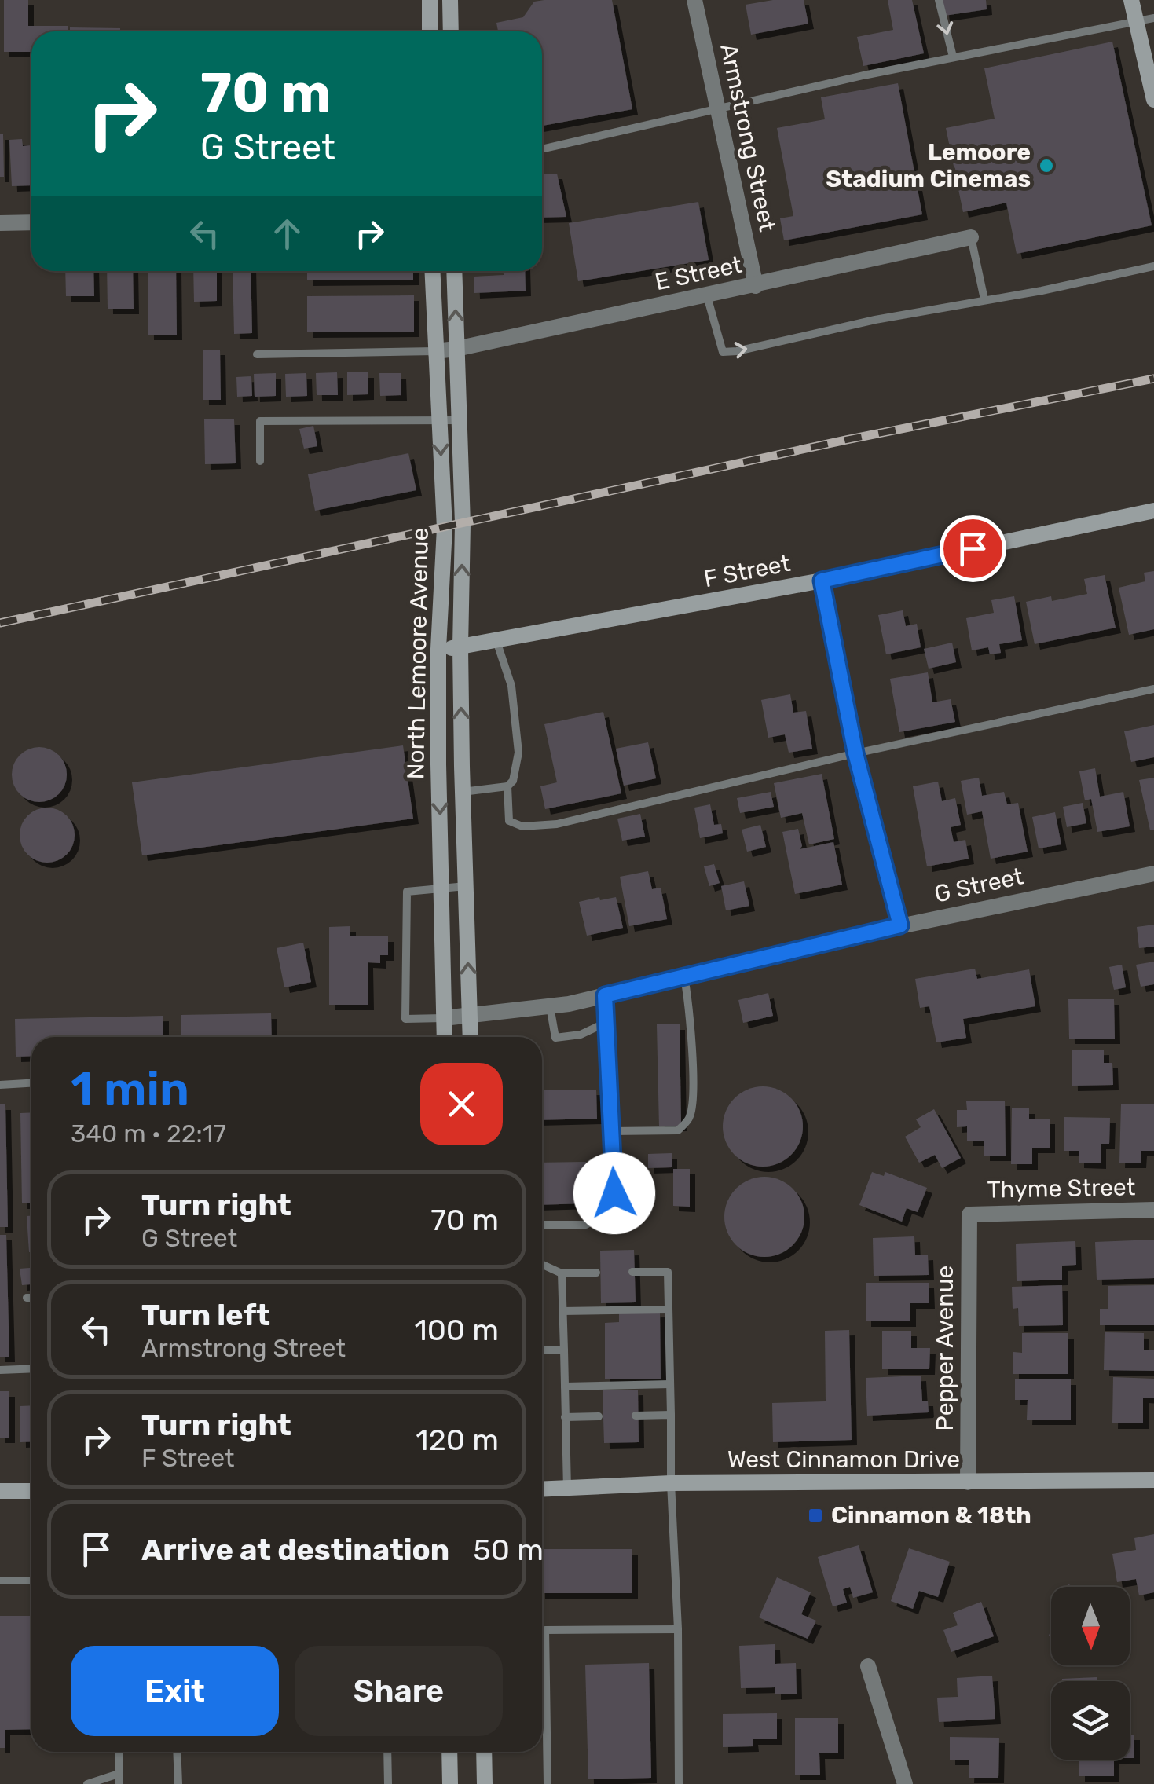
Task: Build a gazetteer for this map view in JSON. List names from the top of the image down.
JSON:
{
  "streets": {
    "main road": ["F Street", "North Lemoore Avenue", "West Cinnamon Drive"],
    "street": [
      "Armstrong Street",
      "E Street",
      "G Street",
      "Thyme Street",
      "Pepper Avenue"
    ]
  },
  "crossings": [
    ["Armstrong Street", "E Street"],
    ["E Street", "North Lemoore Avenue"],
    ["F Street", "North Lemoore Avenue"],
    ["North Lemoore Avenue", "G Street"],
    ["Thyme Street", "Pepper Avenue"],
    ["Pepper Avenue", "West Cinnamon Drive"]
  ],
  "places": {
    "other": ["Lemoore Stadium Cinemas"],
    "transit": ["Cinnamon & 18th"]
  },
  "north": "bottom",
  "page": {
    "turn": ["70 m", "G Street"],
    "heading": ["1 min", "340 m · 22:17"],
    "list": [
      {
        "name": "Turn right",
        "note": "G Street",
        "value": "70 m"
      },
      {
        "name": "Turn left",
        "note": "Armstrong Street",
        "value": "100 m"
      },
      {
        "name": "Turn right",
        "note": "F Street",
        "value": "120 m"
      },
      {
        "name": "Arrive at destination",
        "value": "50 m"
      }
    ],
    "buttons": ["Exit", "Share"]
  }
}
